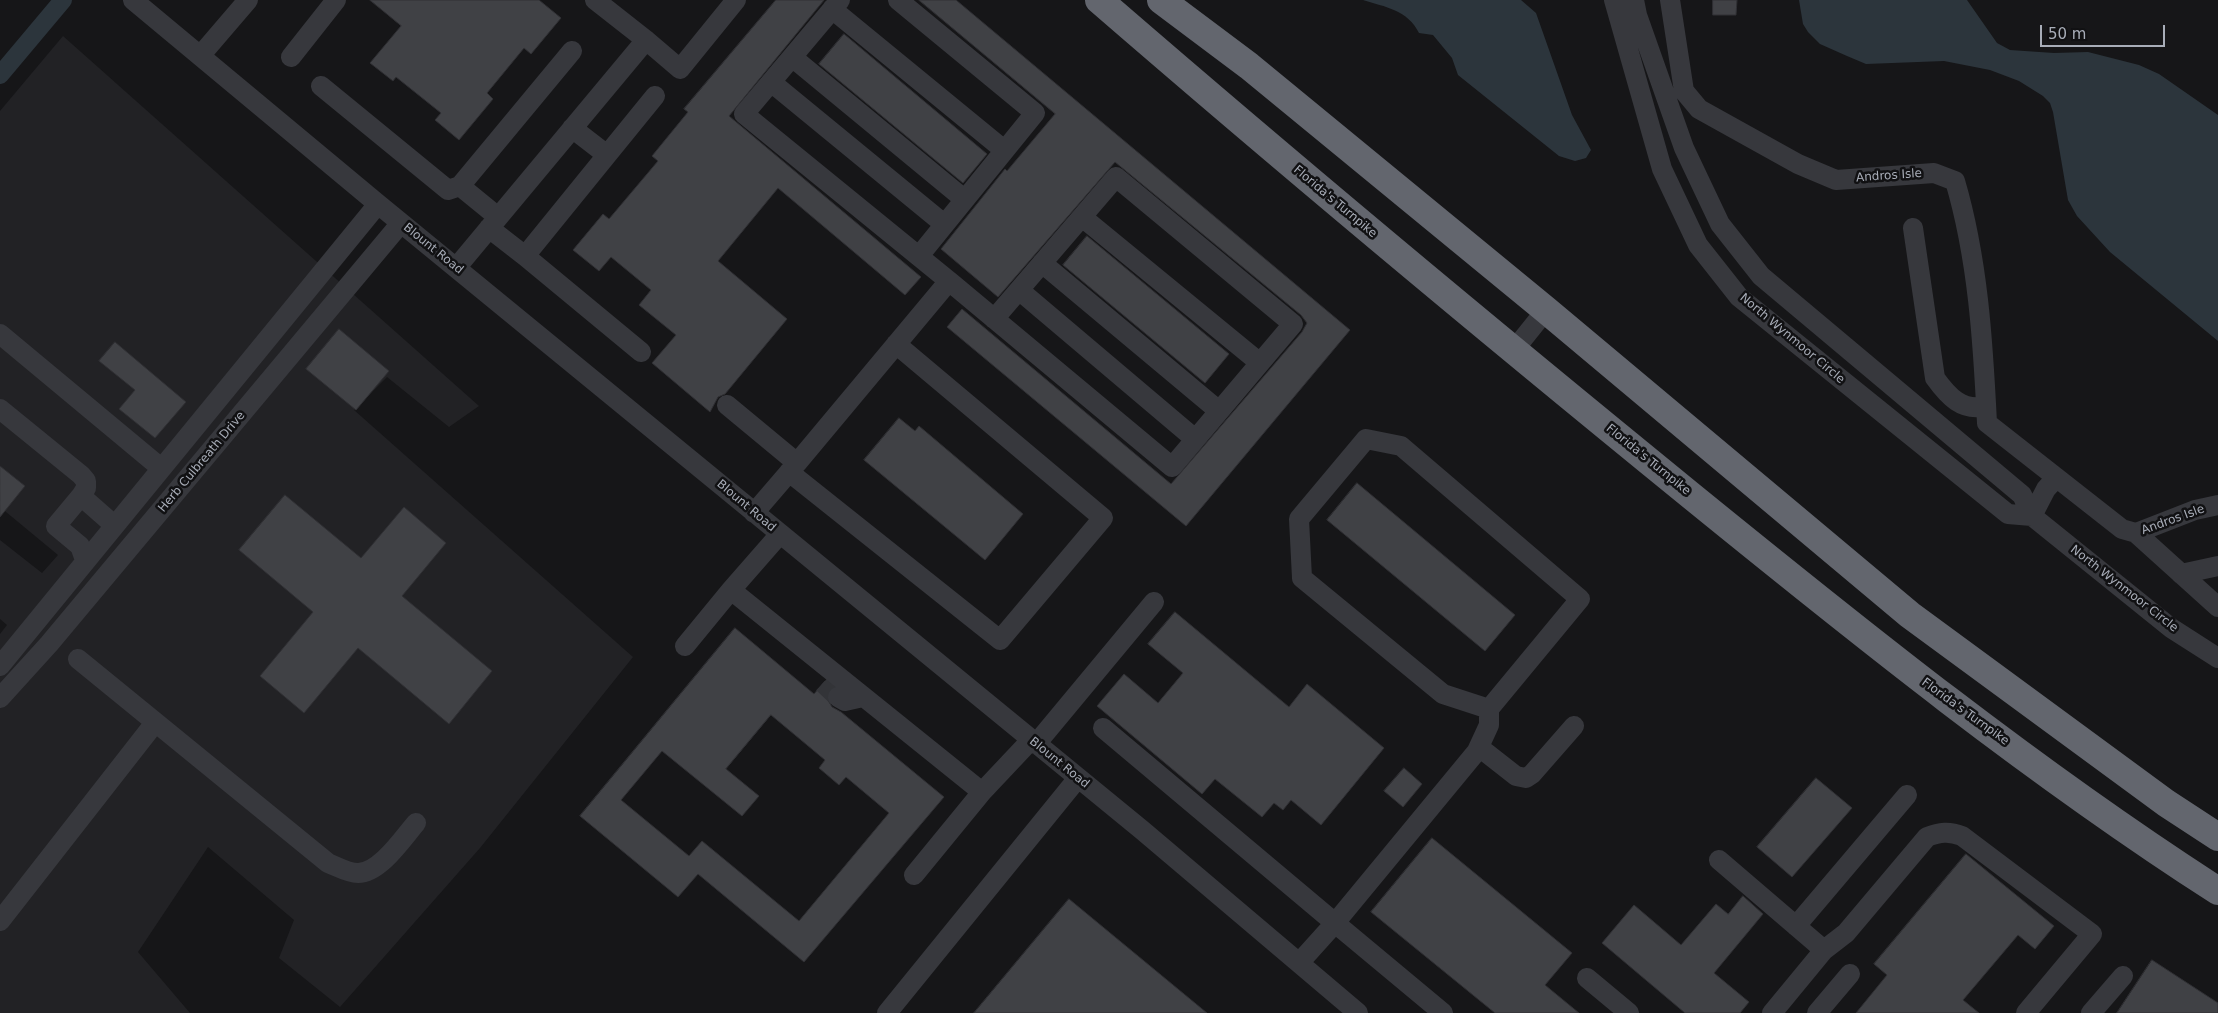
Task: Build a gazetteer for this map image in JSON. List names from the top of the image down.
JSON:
{
  "streets": {
    "highway": ["Florida's Turnpike"],
    "street": [
      "Andros Isle",
      "Blount Road",
      "North Wynmoor Circle",
      "Herb Culbreath Drive"
    ]
  },
  "crossings": [
    ["Andros Isle", "North Wynmoor Circle"],
    ["Blount Road", "Herb Culbreath Drive"]
  ],
  "scale_bar": "50 m"
}
